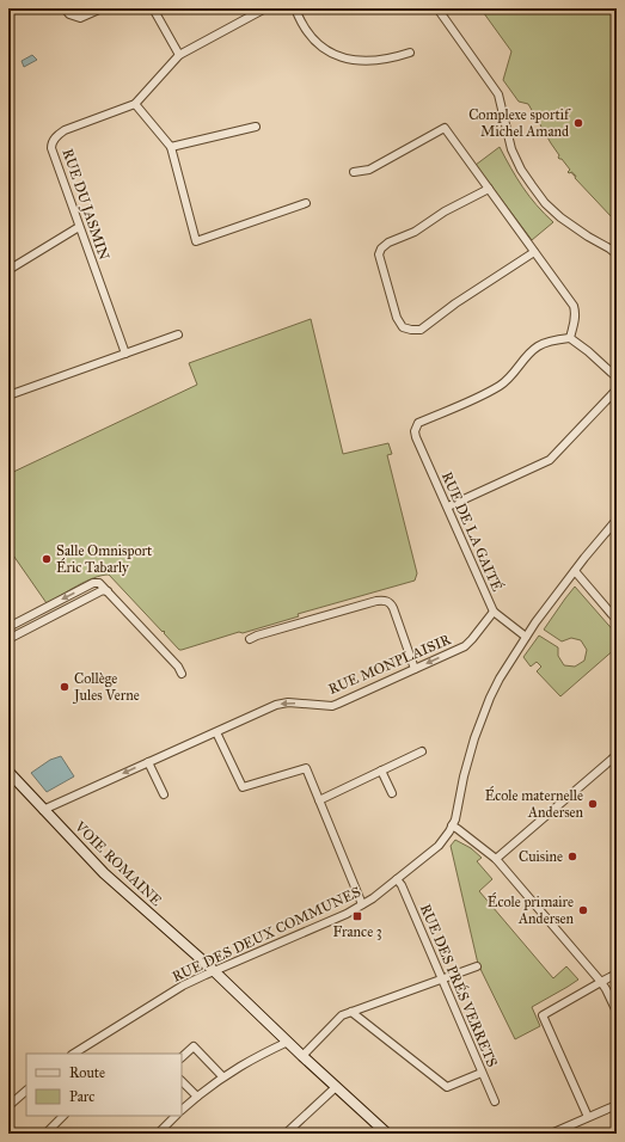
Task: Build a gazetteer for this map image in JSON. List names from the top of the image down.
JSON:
{
  "streets": {
    "street": [
      "RUE DU JASMIN",
      "RUE DE LA GAITÉ",
      "RUE MONPLAISIR",
      "VOIE ROMAINE",
      "RUE DES DEUX COMMUNES",
      "RUE DES PRÉS VERRETS"
    ]
  },
  "crossings": [
    ["RUE DE LA GAITÉ", "RUE MONPLAISIR"],
    ["RUE DE LA GAITÉ", "RUE DES DEUX COMMUNES"],
    ["RUE MONPLAISIR", "VOIE ROMAINE"],
    ["VOIE ROMAINE", "RUE DES DEUX COMMUNES"],
    ["RUE DES DEUX COMMUNES", "RUE DES PRÉS VERRETS"]
  ],
  "one_way": ["RUE MONPLAISIR"],
  "places": {
    "other": [
      "Complexe sportif Michel Amand",
      "Salle Omnisport Éric Tabarly",
      "Collège Jules Verne",
      "École maternelle Andersen",
      "Cuisine",
      "École primaire Andersen"
    ],
    "transit": ["France 3"]
  },
  "legend": ["Route", "Parc"]
}
